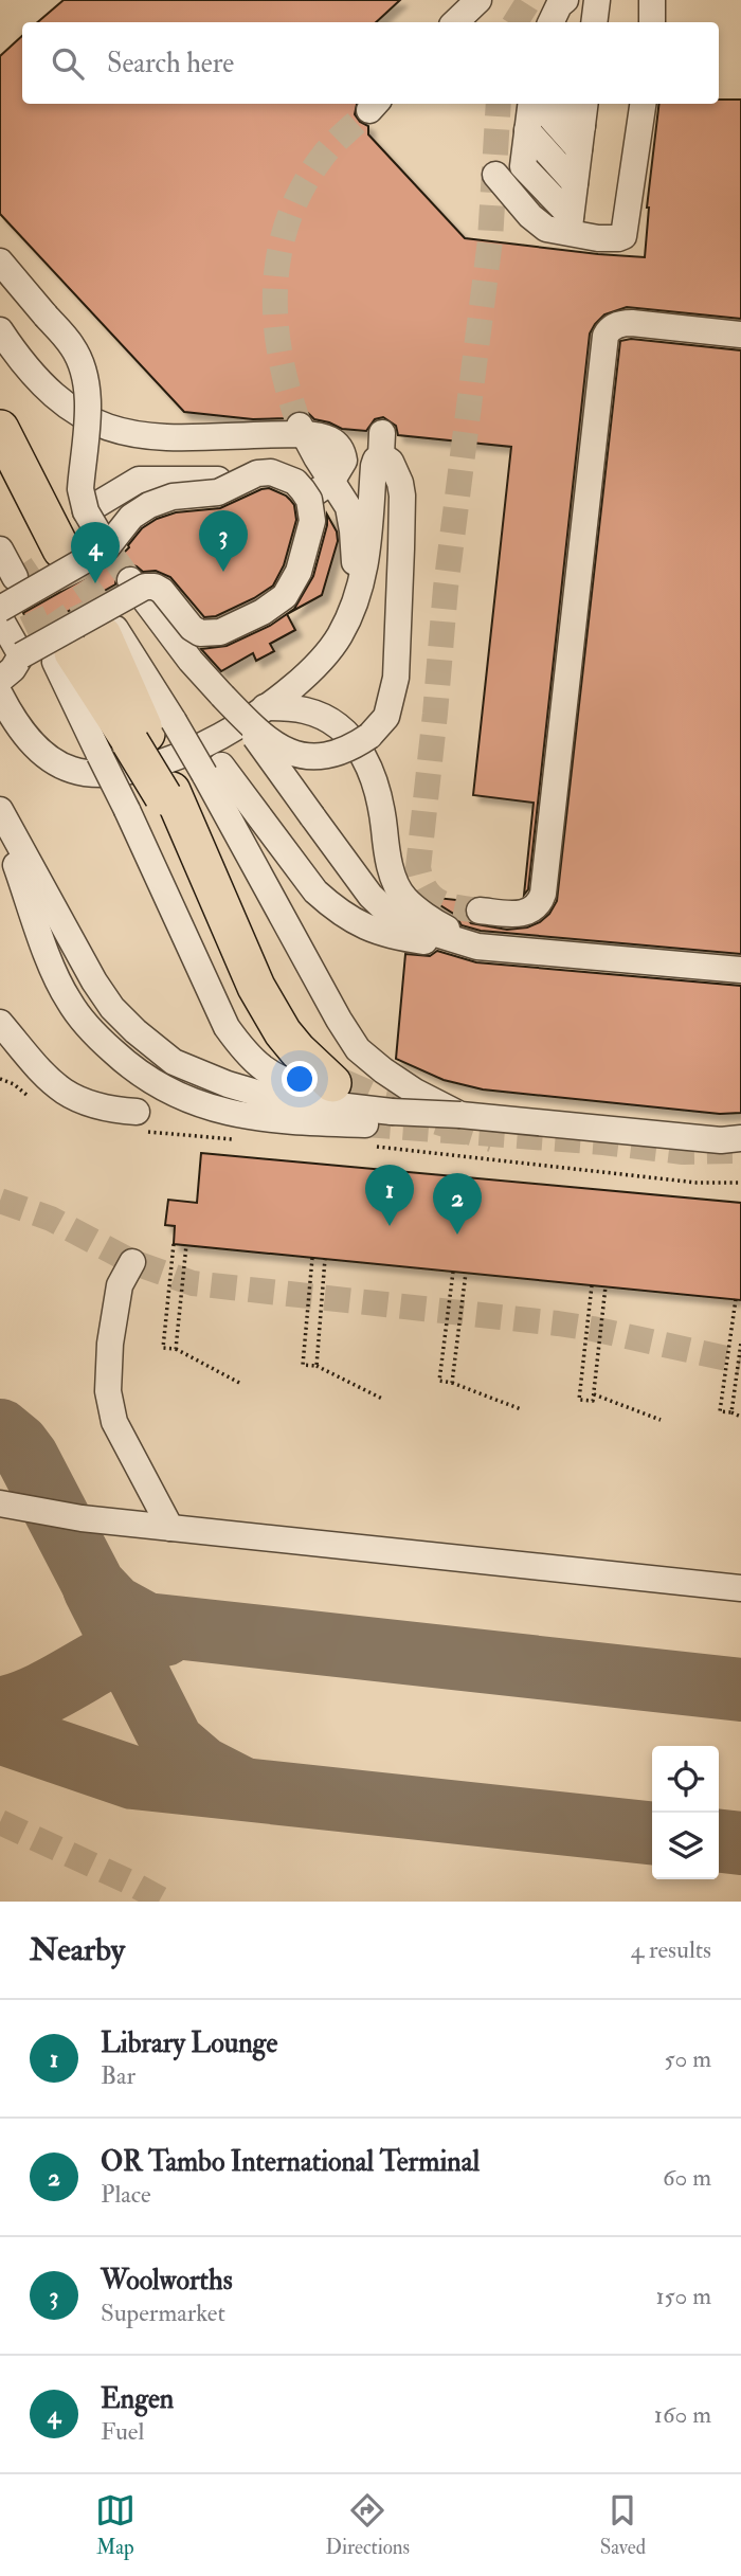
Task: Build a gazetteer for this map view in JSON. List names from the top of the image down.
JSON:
{
  "page": {
    "search": "Search here",
    "pins": [
      "3",
      "4",
      "1",
      "2"
    ],
    "heading": ["Nearby", "4 results"],
    "list": [
      {
        "mark": "1",
        "name": "Library Lounge",
        "note": "Bar",
        "value": "50 m"
      },
      {
        "mark": "2",
        "name": "OR Tambo International Terminal",
        "note": "Place",
        "value": "60 m"
      },
      {
        "mark": "3",
        "name": "Woolworths",
        "note": "Supermarket",
        "value": "150 m"
      },
      {
        "mark": "4",
        "name": "Engen",
        "note": "Fuel",
        "value": "160 m"
      }
    ],
    "nav": ["Map", "Directions", "Saved"]
  }
}
